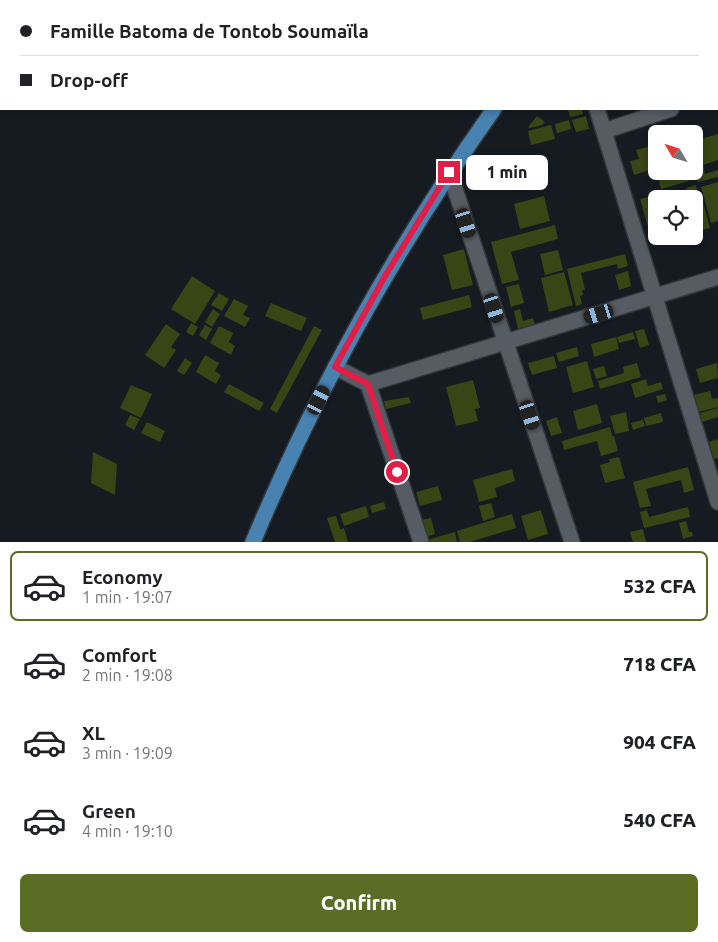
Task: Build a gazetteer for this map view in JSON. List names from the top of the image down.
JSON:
{
  "north": "top left",
  "page": {
    "banner": ["Famille Batoma de Tontob Soumaïla", "Drop-off"],
    "bubble": "1 min",
    "list": [
      {
        "name": "Economy",
        "note": "1 min · 19:07",
        "value": "532 CFA"
      },
      {
        "name": "Comfort",
        "note": "2 min · 19:08",
        "value": "718 CFA"
      },
      {
        "name": "XL",
        "note": "3 min · 19:09",
        "value": "904 CFA"
      },
      {
        "name": "Green",
        "note": "4 min · 19:10",
        "value": "540 CFA"
      }
    ],
    "buttons": "Confirm"
  }
}
